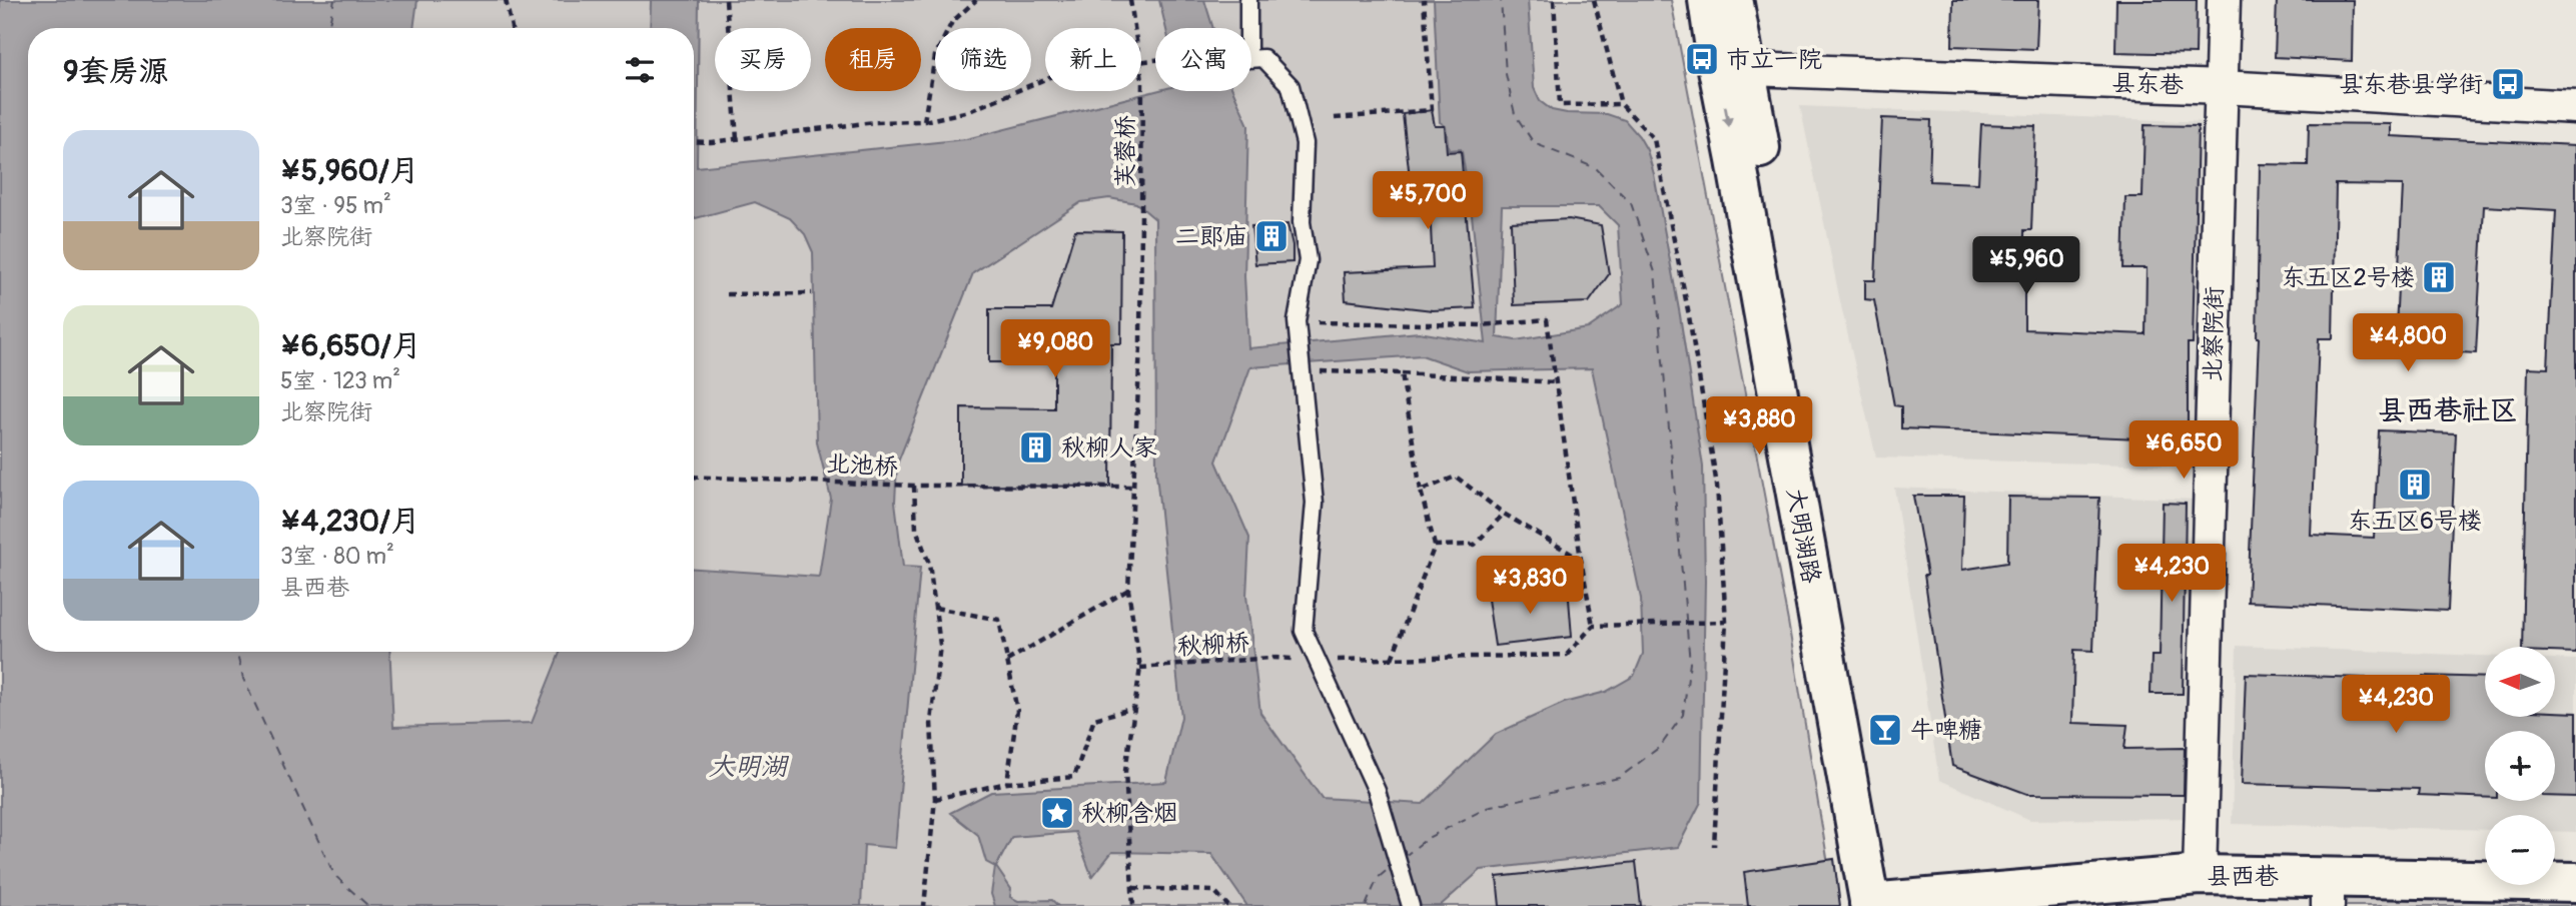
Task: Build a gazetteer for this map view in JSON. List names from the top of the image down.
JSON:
{
  "streets": {
    "main road": ["大明湖路", "县西巷"],
    "street": ["县东巷", "北察院街"],
    "path": ["芙蓉桥", "北池桥", "秋柳桥"]
  },
  "crossings": [
    ["县东巷", "北察院街"],
    ["县东巷", "大明湖路"],
    ["芙蓉桥", "北池桥"],
    ["芙蓉桥", "秋柳桥"],
    ["北察院街", "县西巷"],
    ["大明湖路", "县西巷"]
  ],
  "districts": ["县西巷社区"],
  "water": ["大明湖"],
  "places": {
    "bus stop": ["市立一院", "县东巷县学街"],
    "building": [
      "二郎庙",
      "东五区2号楼",
      "秋柳人家",
      "东五区6号楼"
    ],
    "bar": ["牛啤糖"],
    "place": ["秋柳含烟"]
  },
  "north": "left",
  "page": {
    "chip": [
      "买房",
      "租房",
      "筛选",
      "新上",
      "公寓"
    ],
    "heading": "9套房源",
    "list": [
      {
        "name": "¥5,960/月",
        "note": "3室 · 95 m² · 北察院街"
      },
      {
        "name": "¥6,650/月",
        "note": "5室 · 123 m² · 北察院街"
      },
      {
        "name": "¥4,230/月",
        "note": "3室 · 80 m² · 县西巷"
      }
    ],
    "price": [
      "¥5,700",
      "¥5,960",
      "¥4,800",
      "¥9,080",
      "¥3,880",
      "¥6,650",
      "¥4,230",
      "¥3,830",
      "¥4,230"
    ],
    "map_buttons": ["+", "−"]
  }
}
